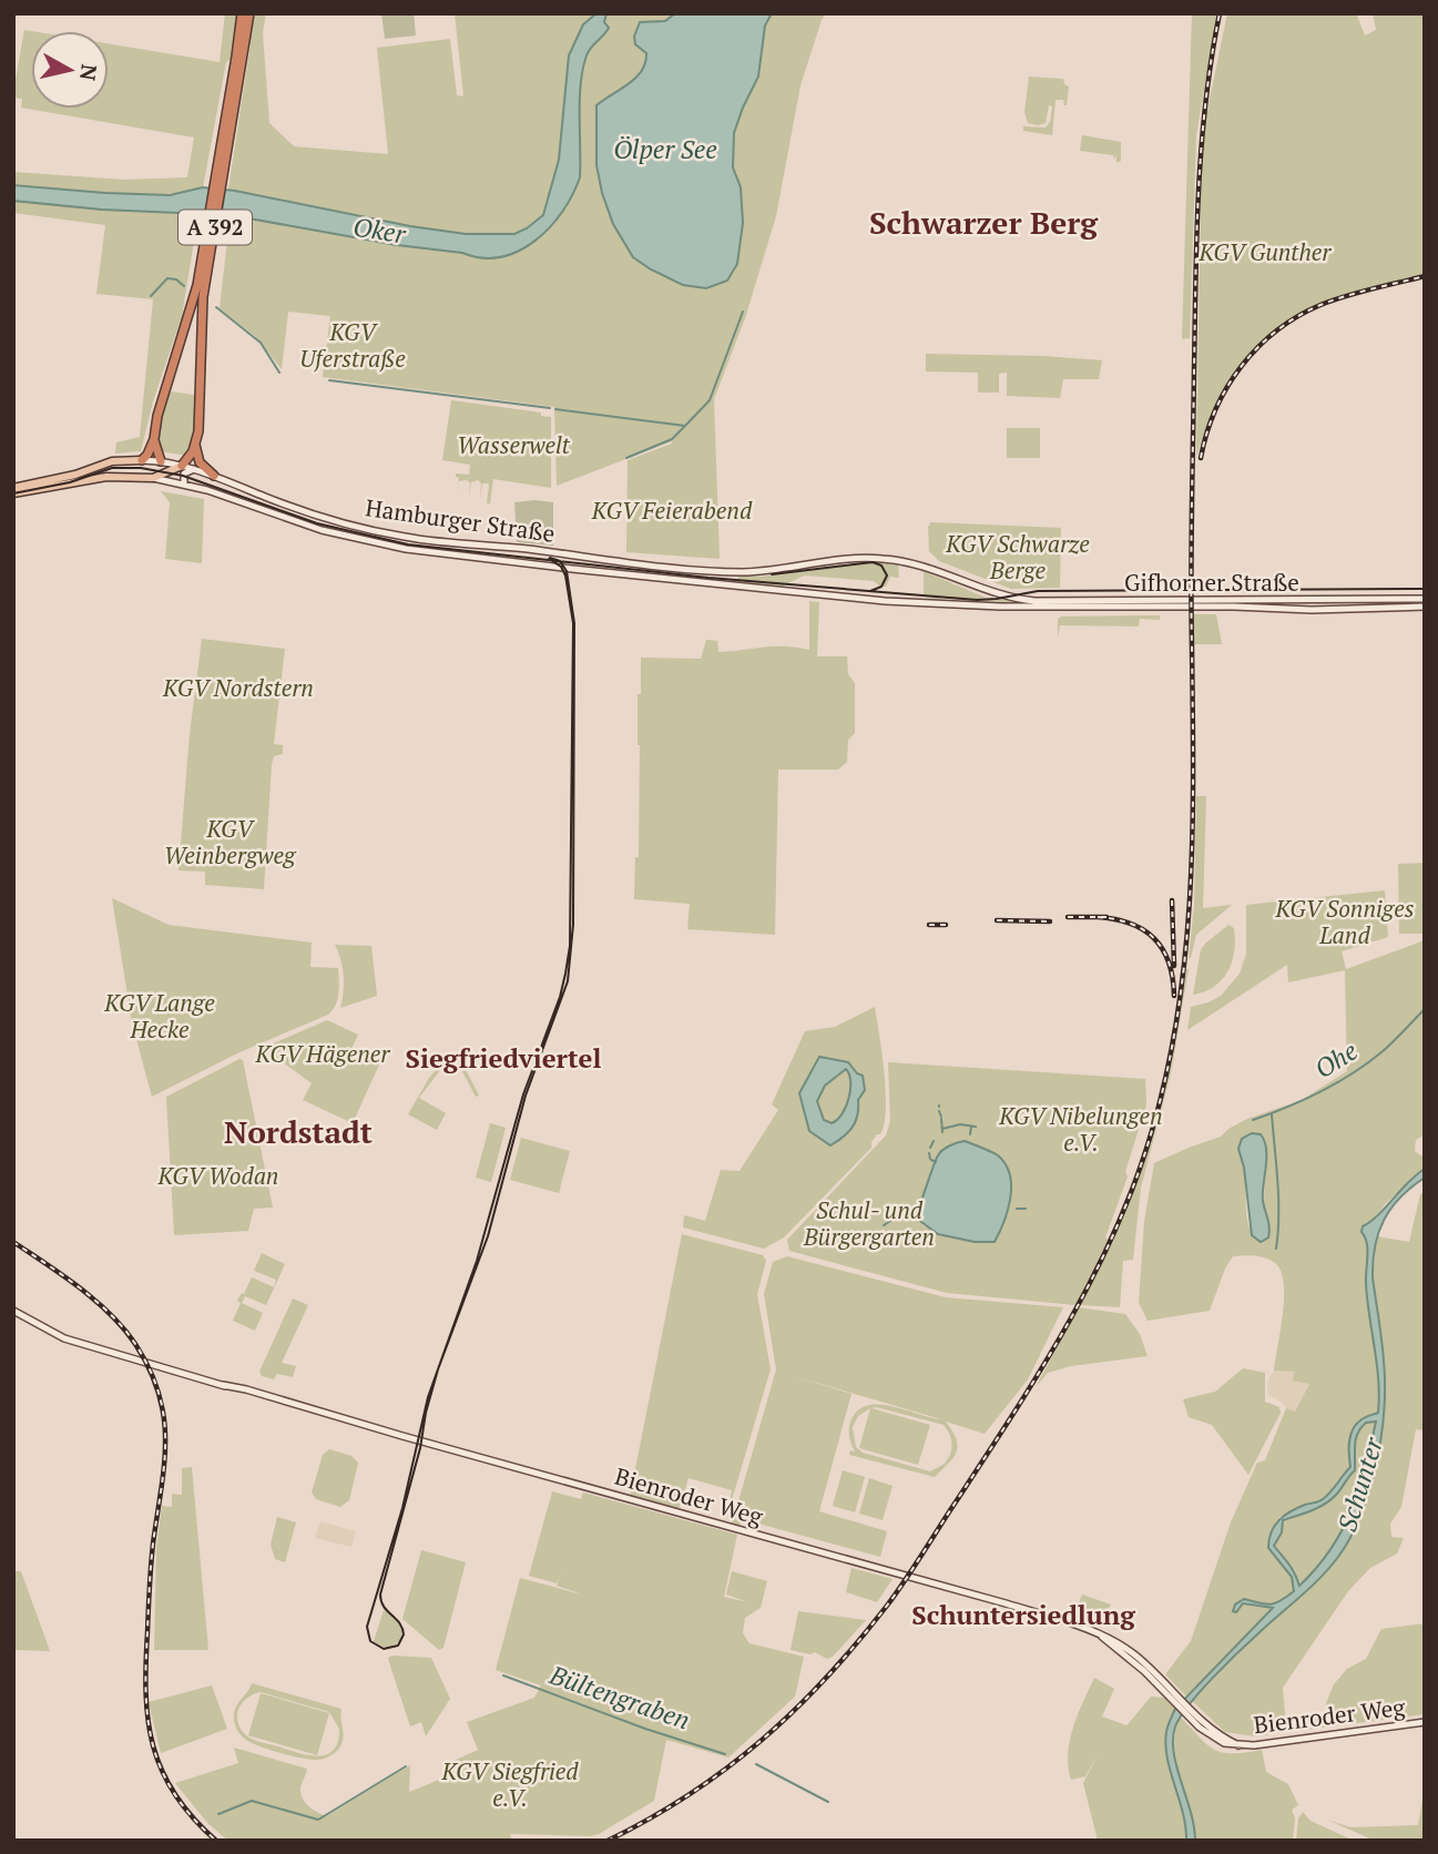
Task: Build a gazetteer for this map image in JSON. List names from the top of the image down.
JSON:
{
  "streets": {
    "highway": ["A 392"],
    "main road": ["Hamburger Straße", "Gifhorner Straße", "Bienroder Weg"]
  },
  "crossings": [
    ["Hamburger Straße", "Gifhorner Straße"]
  ],
  "districts": [
    "Schwarzer Berg",
    "Siegfriedviertel",
    "Nordstadt",
    "Schuntersiedlung"
  ],
  "water": [
    "Ölper See",
    "Oker",
    "Ohe",
    "Schunter",
    "Bültengraben"
  ],
  "parks": [
    "KGV Gunther",
    "KGV Uferstraße",
    "Wasserwelt",
    "KGV Feierabend",
    "KGV Schwarze Berge",
    "KGV Nordstern",
    "KGV Weinbergweg",
    "KGV Sonniges Land",
    "KGV Lange Hecke",
    "KGV Hägener",
    "KGV Nibelungen e.V.",
    "KGV Wodan",
    "Schul- und Bürgergarten",
    "KGV Siegfried e.V."
  ],
  "north": "right"
}
